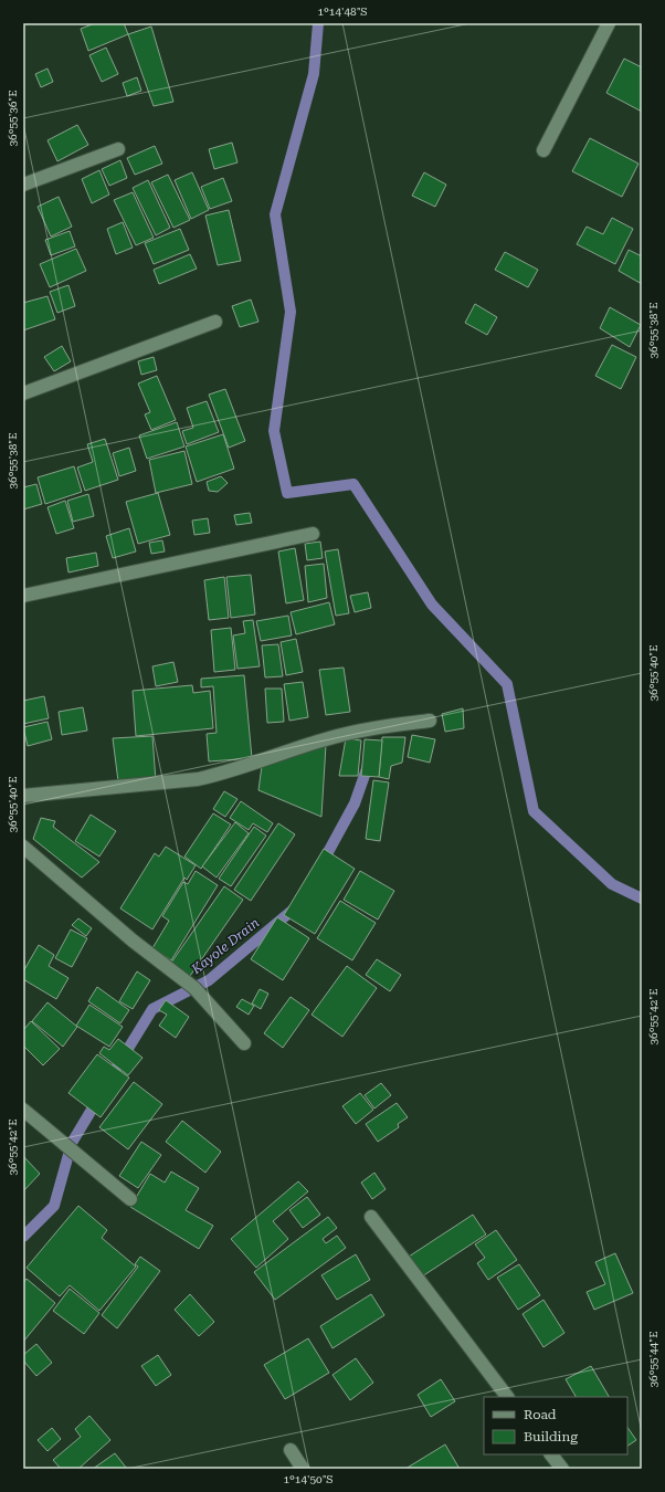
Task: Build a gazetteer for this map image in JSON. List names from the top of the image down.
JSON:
{
  "water": ["Kayole Drain"],
  "legend": ["Road", "Building"],
  "coordinates": [
    "1°14'48\"S",
    "36°55'36\"E",
    "36°55'38\"E",
    "36°55'40\"E",
    "36°55'42\"E",
    "36°55'44\"E",
    "1°14'50\"S"
  ]
}
